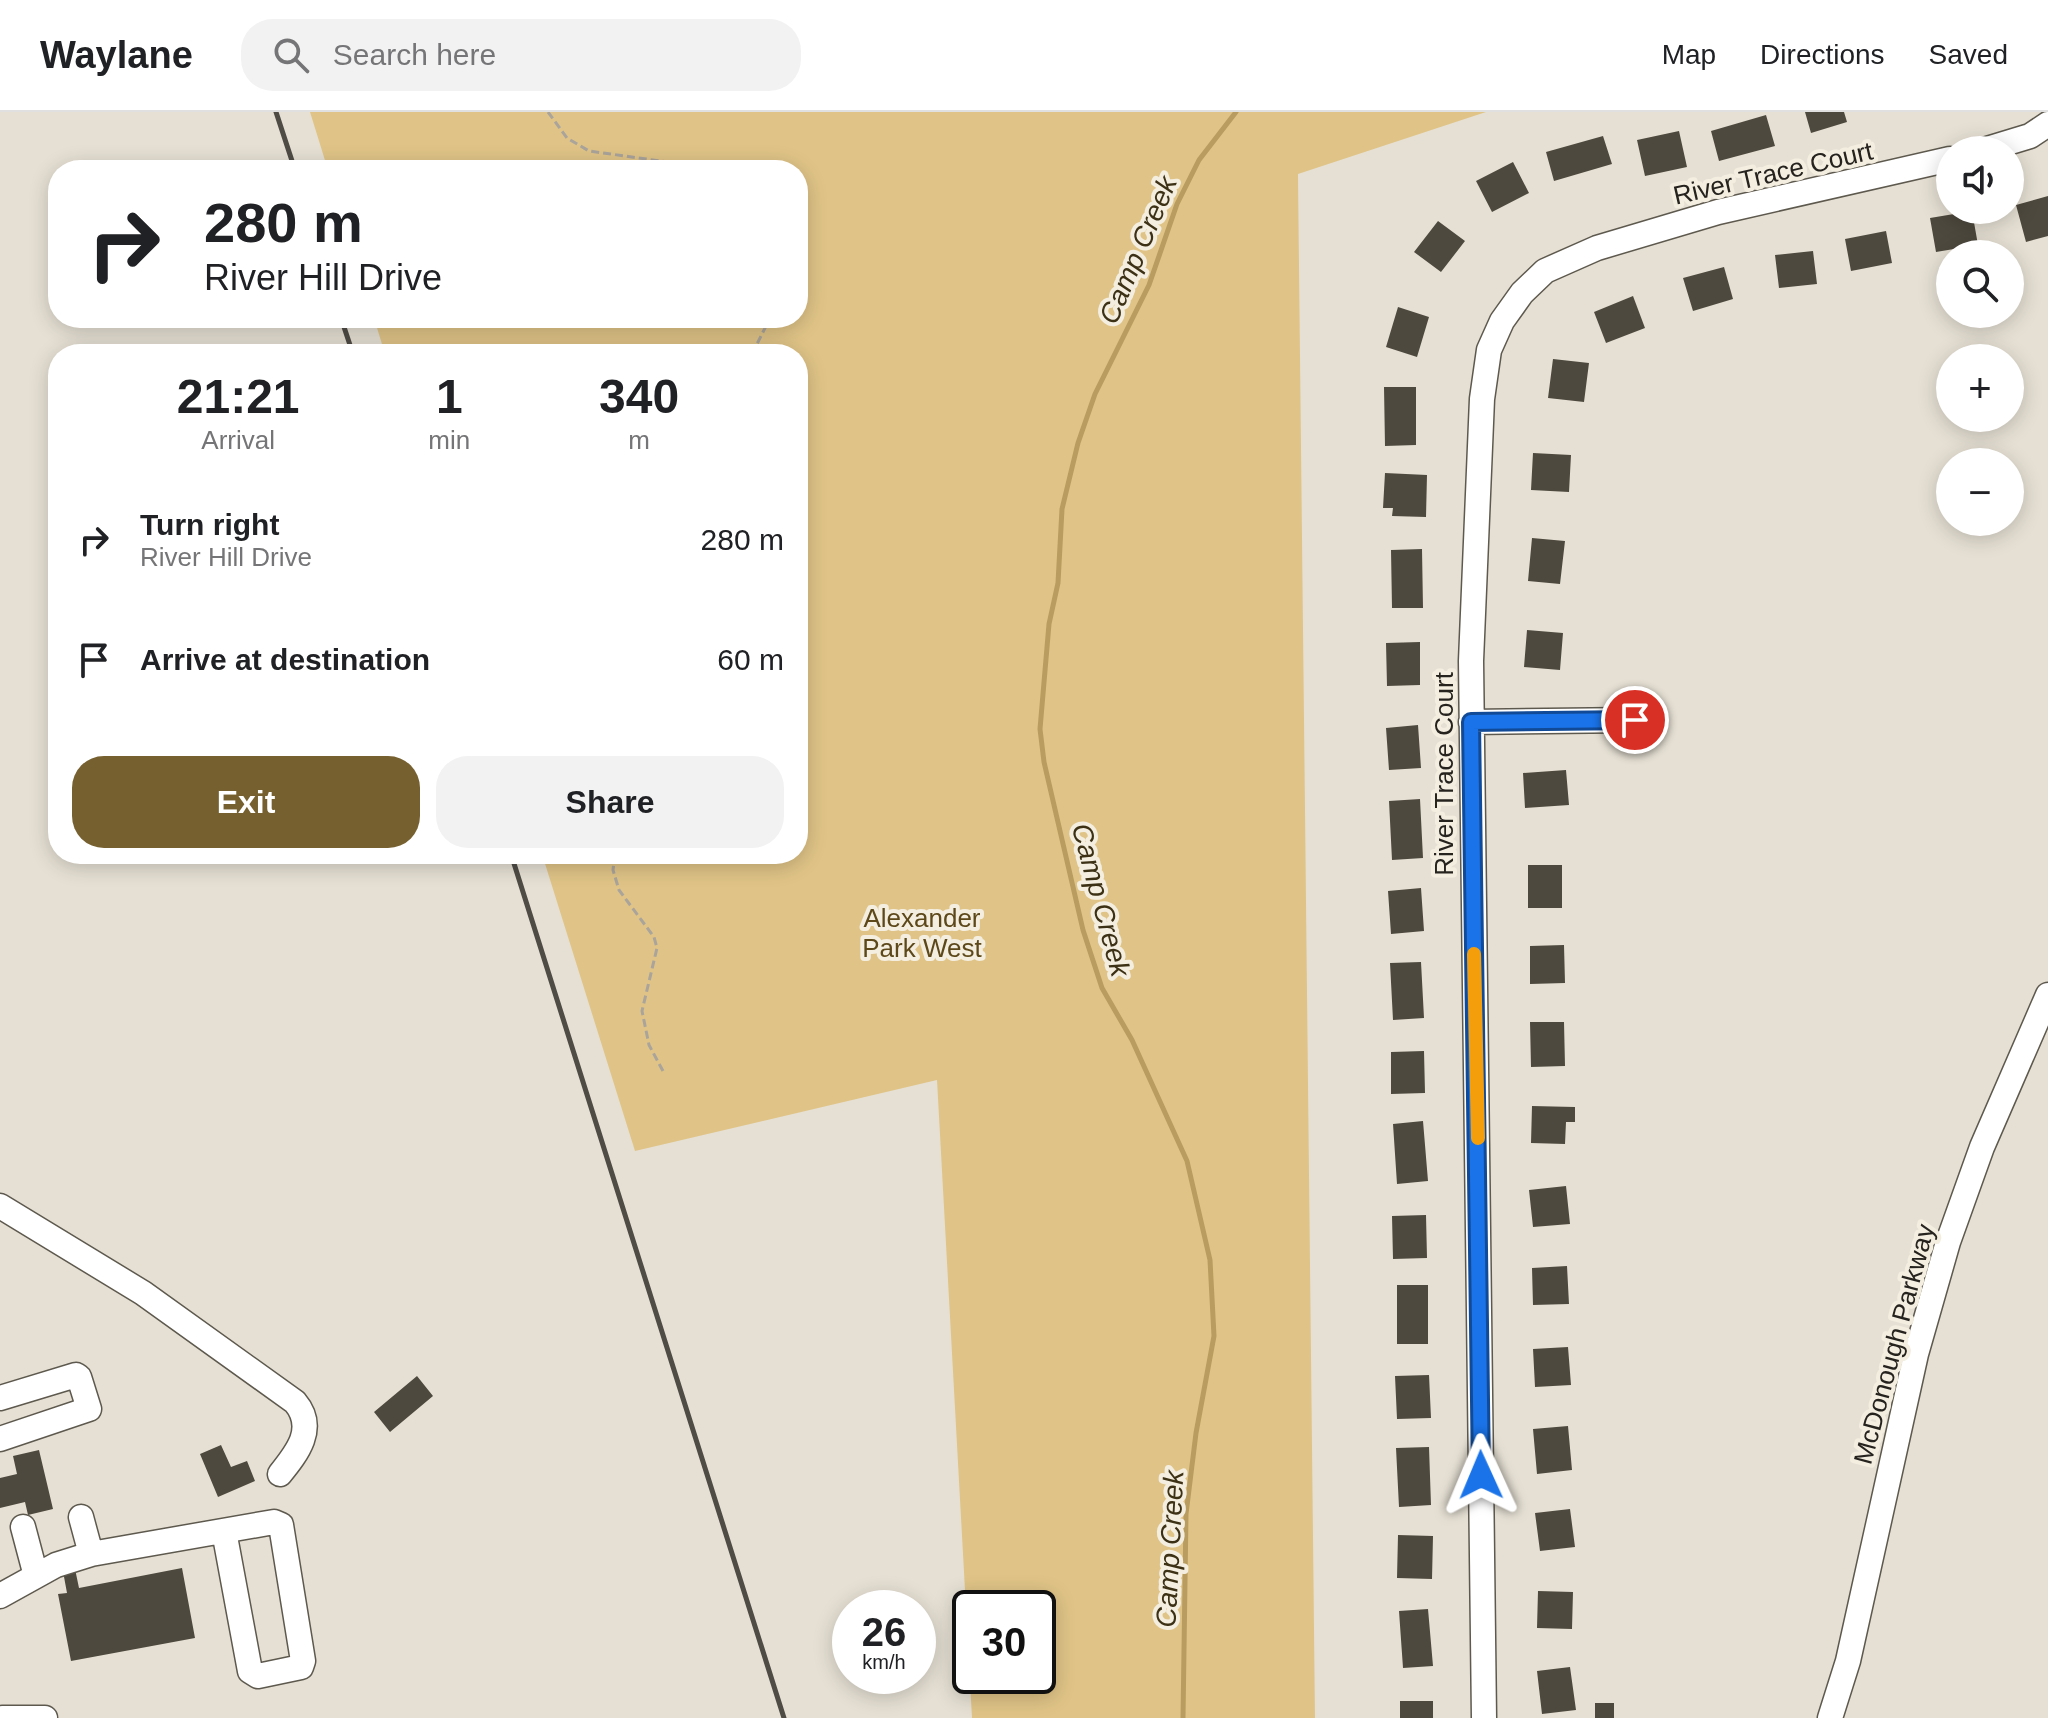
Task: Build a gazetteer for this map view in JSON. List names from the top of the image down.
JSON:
{
  "streets": {
    "street": ["River Trace Court", "McDonough Parkway"]
  },
  "water": ["Camp Creek"],
  "parks": ["Alexander Park West"],
  "page": {
    "header": "Waylane",
    "search": "Search here",
    "nav": ["Map", "Directions", "Saved"],
    "map_buttons": ["+", "−"],
    "turn": ["280 m", "River Hill Drive"],
    "eta": [
      "21:21",
      "Arrival",
      "1",
      "min",
      "340",
      "m"
    ],
    "list": [
      {
        "name": "Turn right",
        "note": "River Hill Drive",
        "value": "280 m"
      },
      {
        "name": "Arrive at destination",
        "value": "60 m"
      }
    ],
    "buttons": ["Exit", "Share"],
    "speed": "26 km/h",
    "limit": "30"
  }
}
